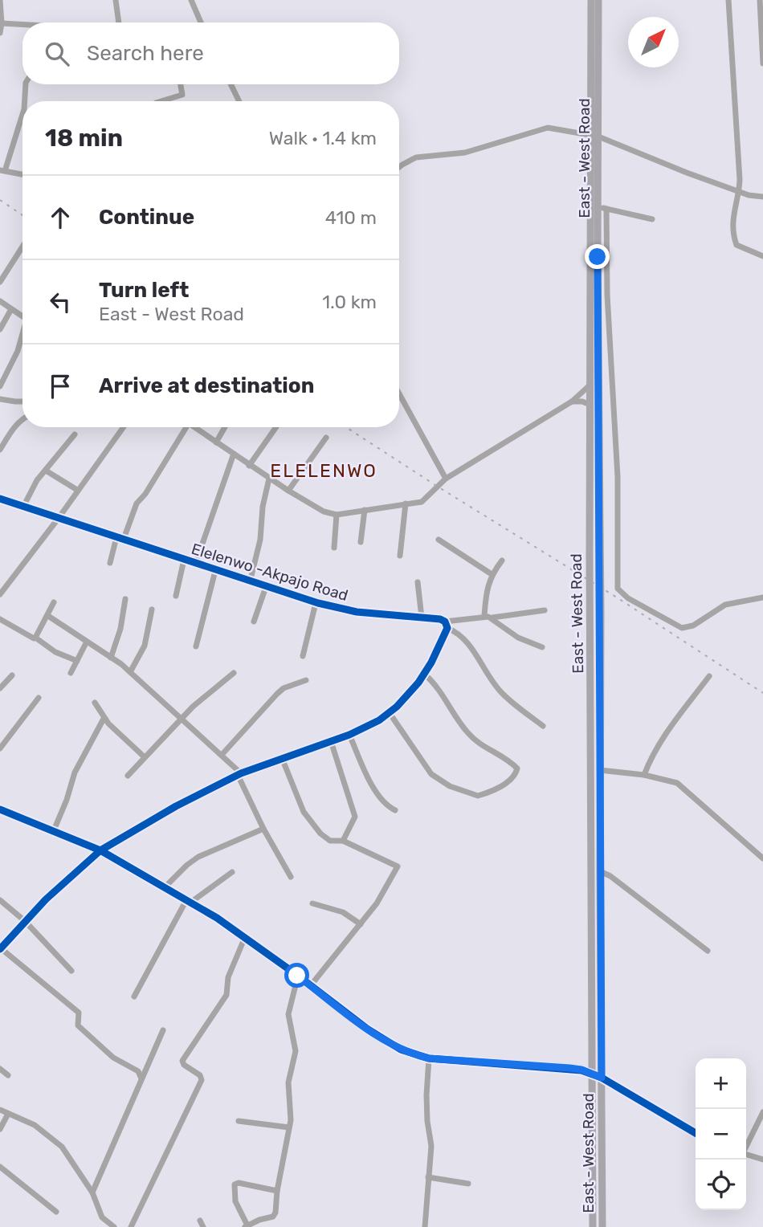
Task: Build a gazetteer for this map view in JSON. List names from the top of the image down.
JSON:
{
  "streets": {
    "main road": ["East - West Road"],
    "street": ["Elelenwo -Akpajo Road"]
  },
  "districts": ["ELELENWO"],
  "north": "top right",
  "page": {
    "search": "Search here",
    "heading": ["18 min", "Walk · 1.4 km"],
    "list": [
      ["Continue", "410 m"],
      ["Turn left", "East - West Road", "1.0 km"],
      "Arrive at destination"
    ],
    "map_buttons": ["+", "−"]
  }
}
